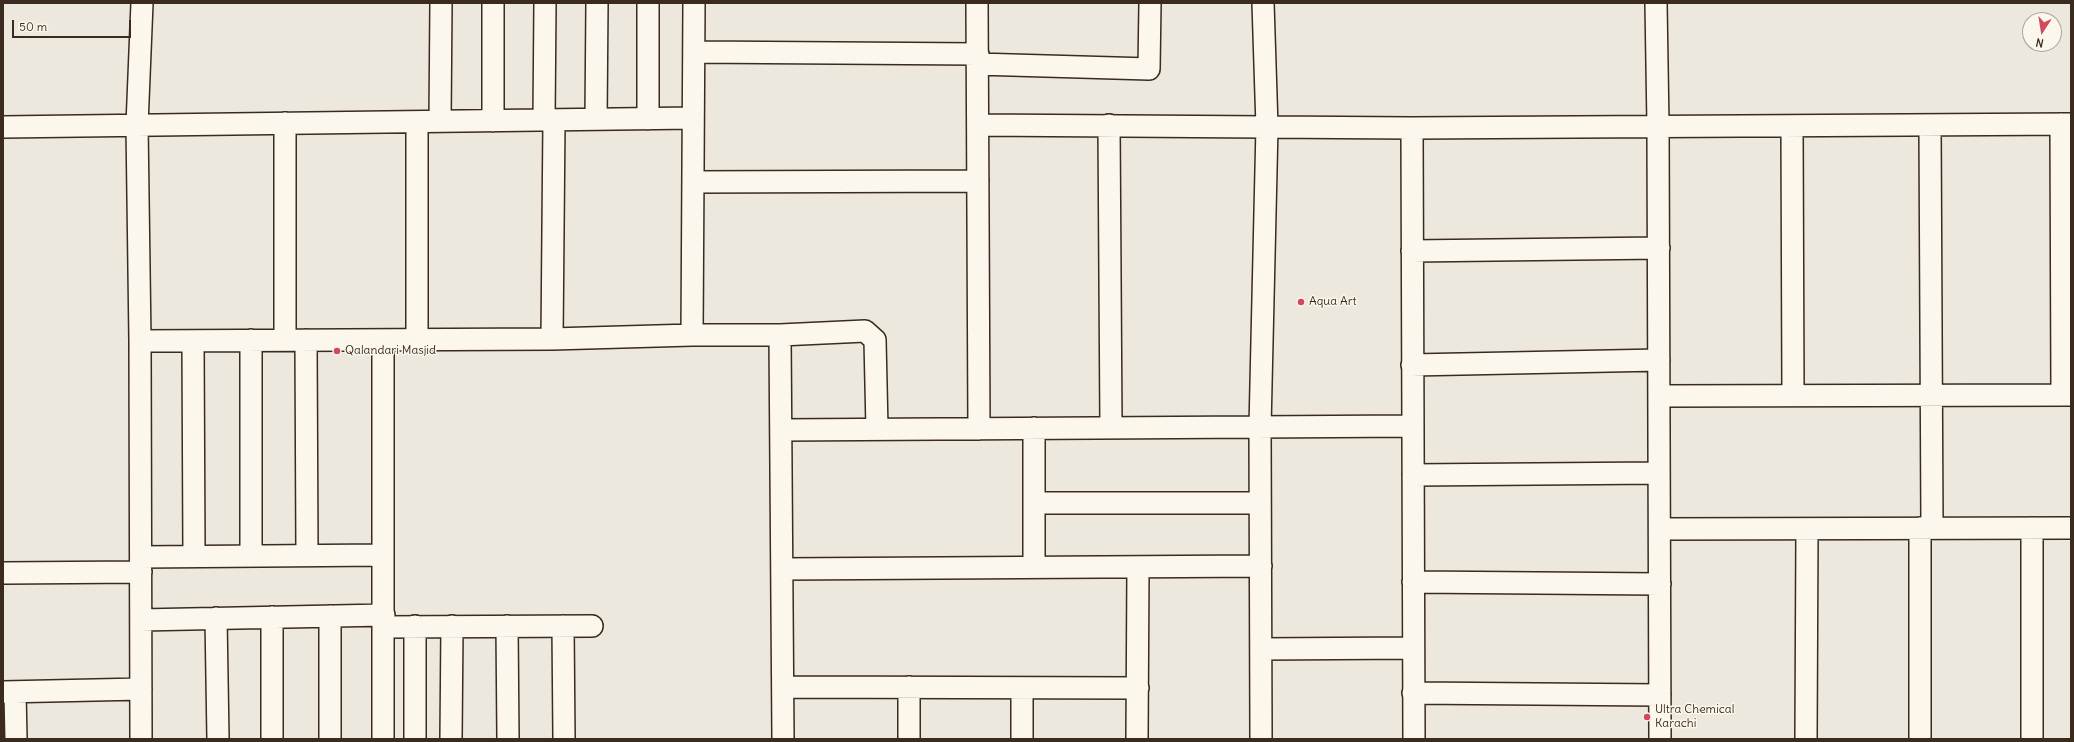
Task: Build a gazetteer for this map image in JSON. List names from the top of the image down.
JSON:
{
  "places": ["Aqua Art", "Qalandari Masjid", "Ultra Chemical Karachi"],
  "scale_bar": "50 m",
  "north": "bottom"
}
